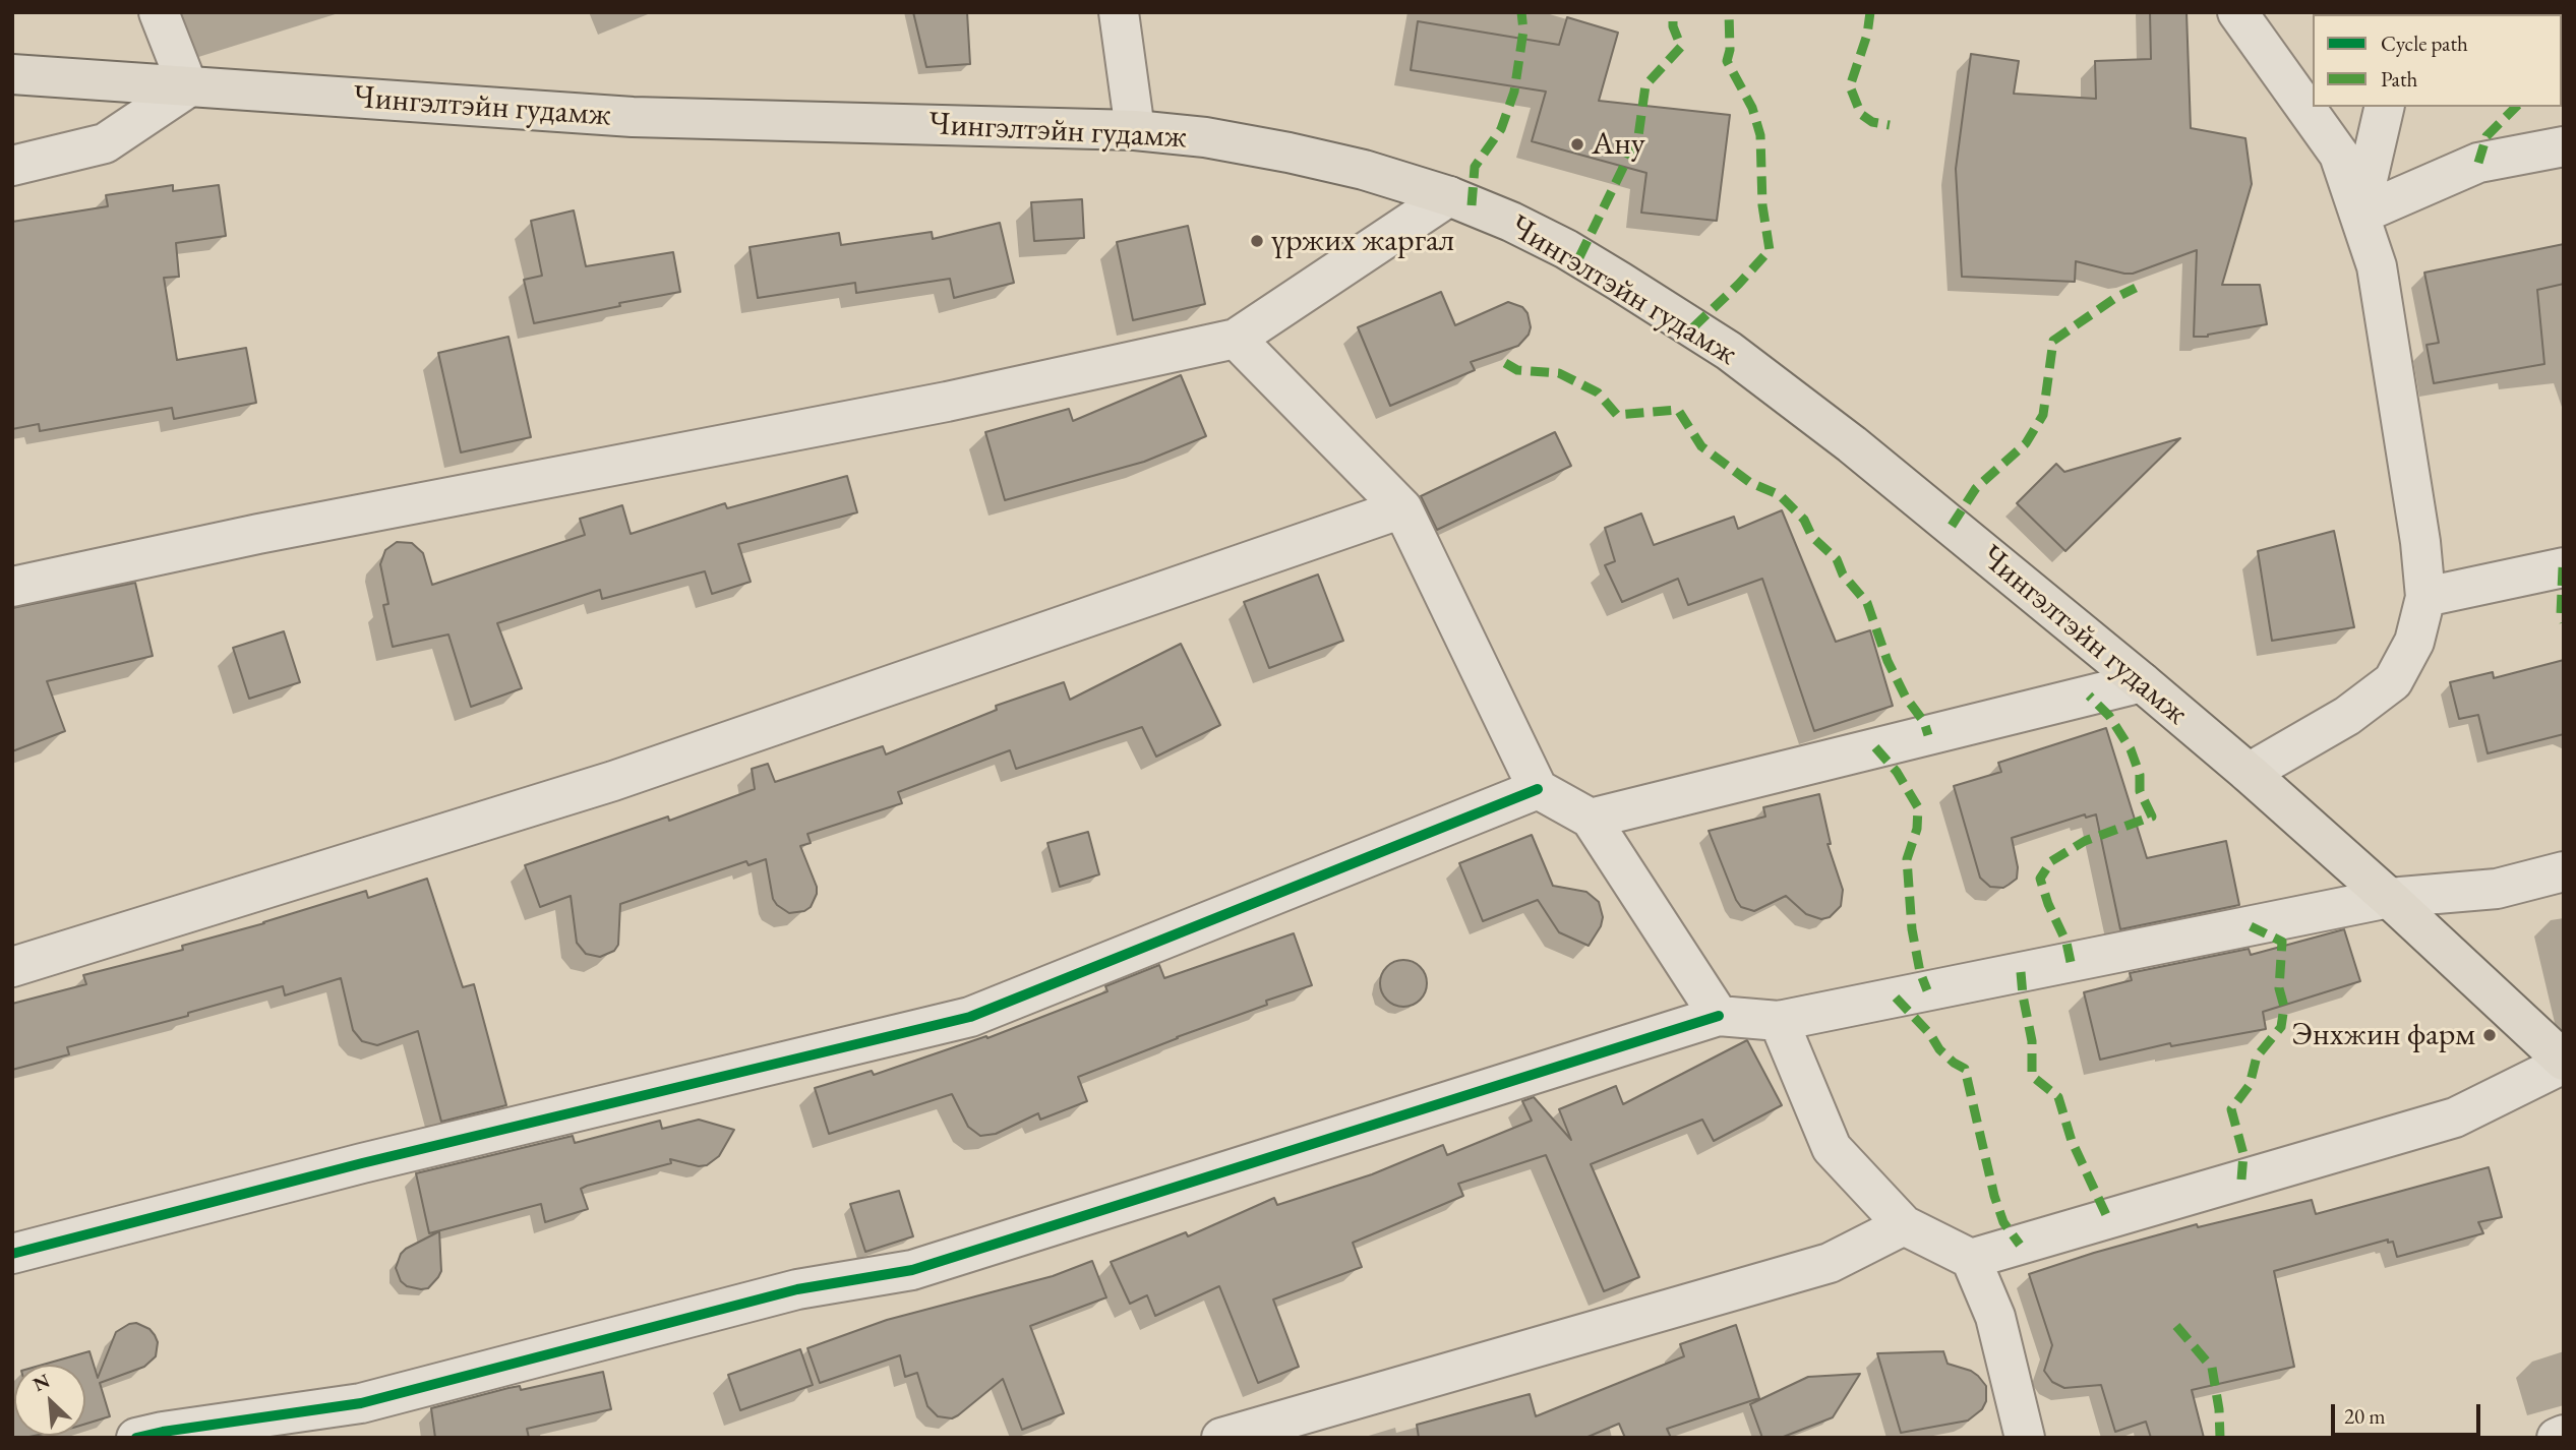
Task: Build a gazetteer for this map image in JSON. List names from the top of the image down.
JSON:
{
  "streets": {
    "main road": ["Чингэлтэйн гудамж"]
  },
  "places": ["Ану", "үржих жаргал", "Энхжин фарм"],
  "legend": ["Cycle path", "Path"],
  "scale_bar": "20 m",
  "north": "top left"
}
